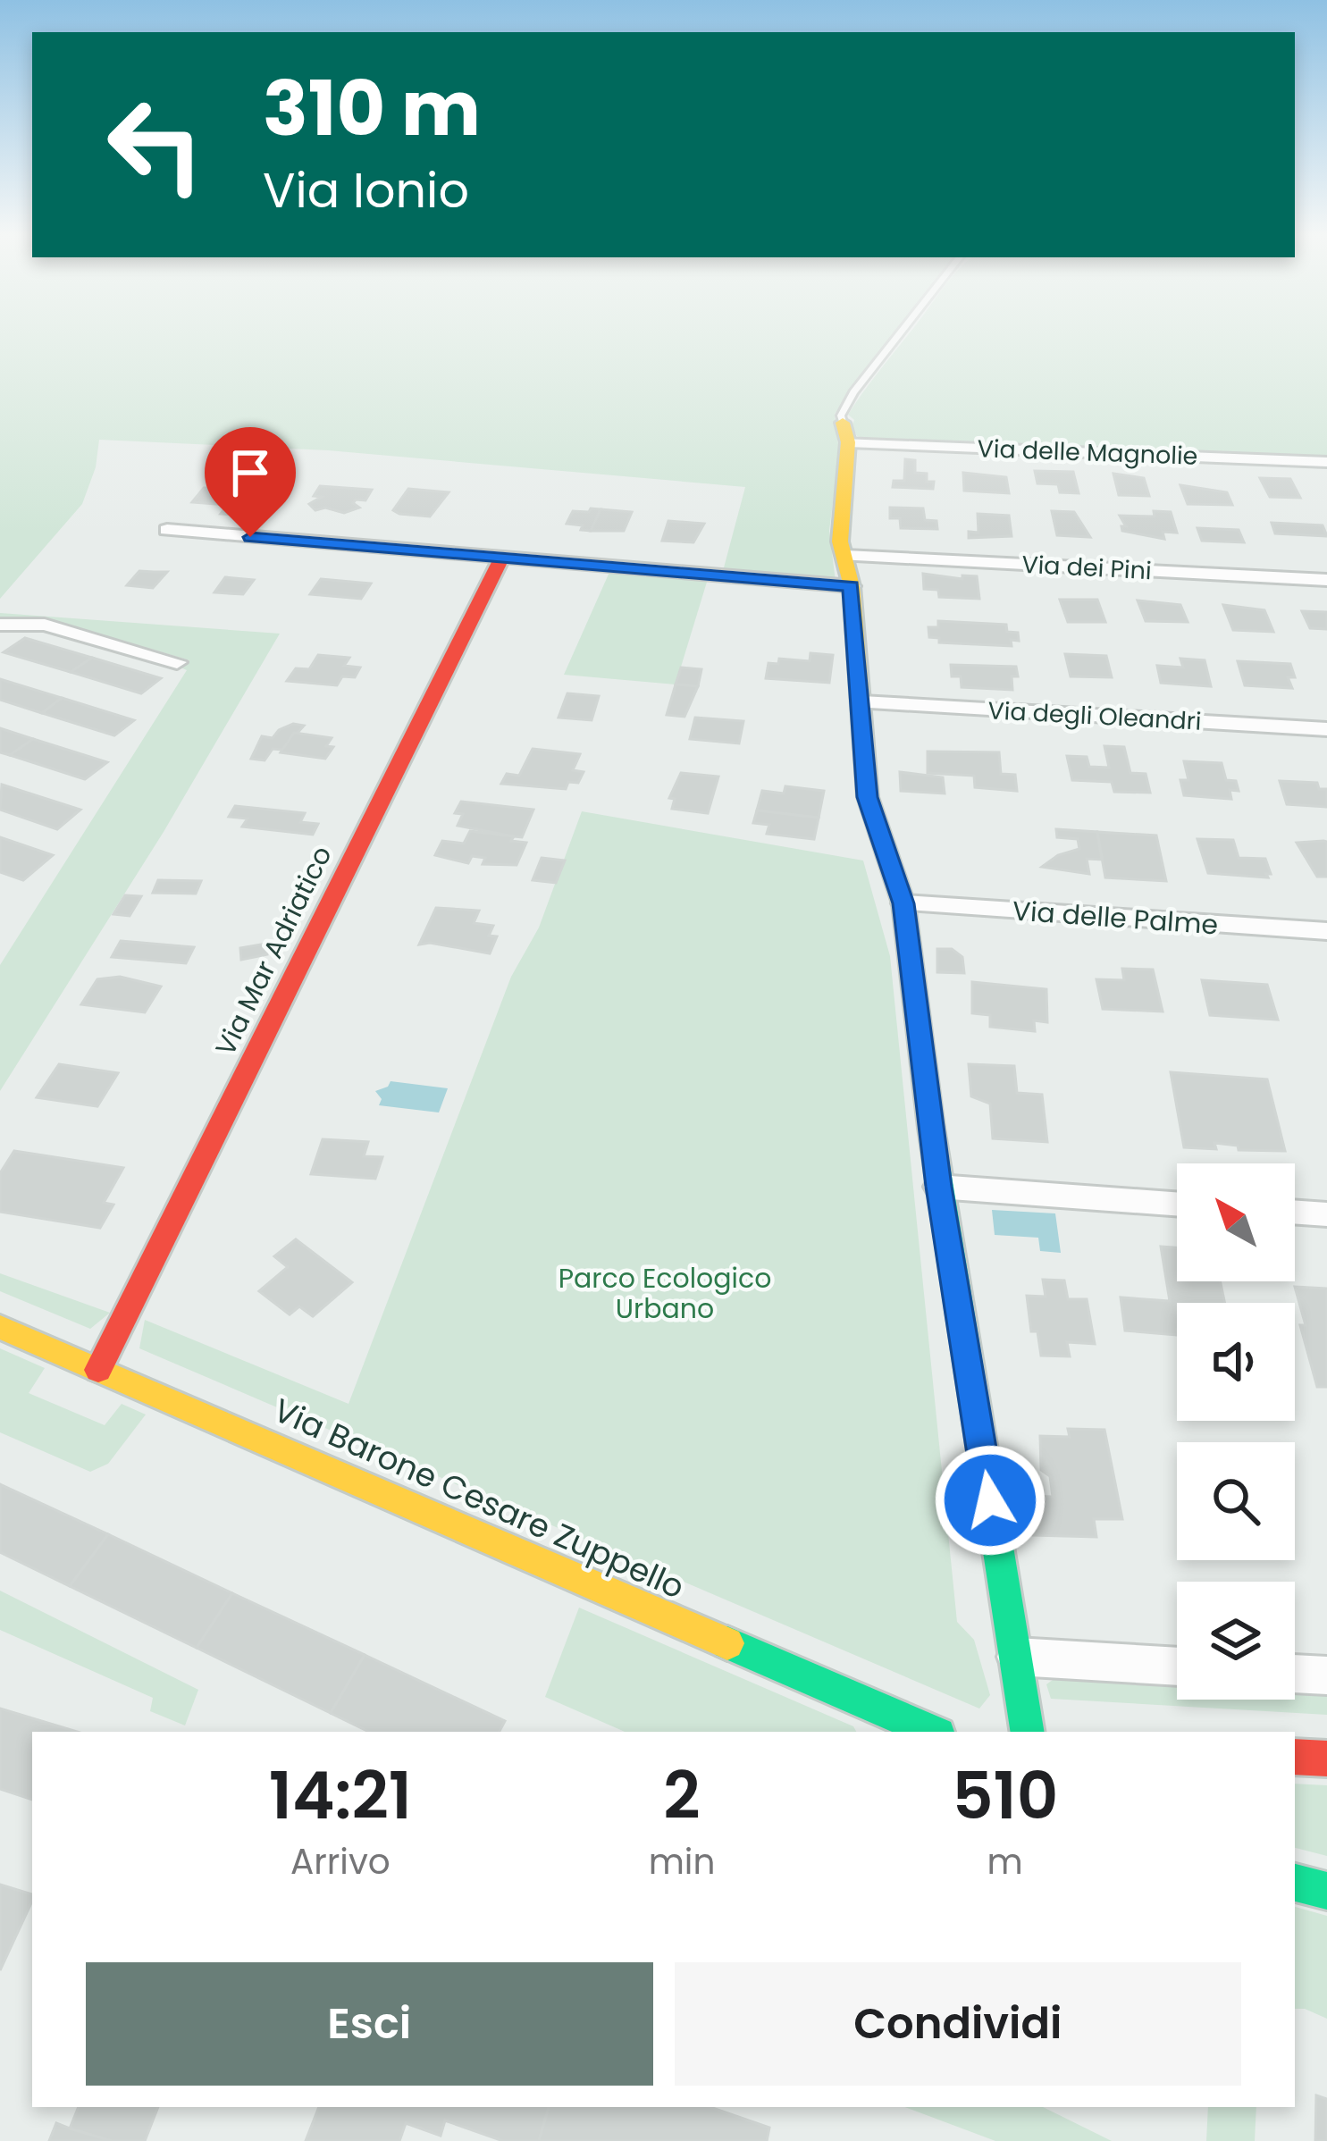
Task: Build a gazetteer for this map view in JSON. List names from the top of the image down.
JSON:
{
  "streets": {
    "street": [
      "Via delle Magnolie",
      "Via dei Pini",
      "Via degli Oleandri",
      "Via delle Palme",
      "Via Mar Adriatico",
      "Via Barone Cesare Zuppello"
    ]
  },
  "crossings": [
    ["Via Mar Adriatico", "Via Barone Cesare Zuppello"]
  ],
  "parks": ["Parco Ecologico Urbano"],
  "north": "top left",
  "page": {
    "turn": ["310 m", "Via Ionio"],
    "eta": [
      "14:21",
      "Arrivo",
      "2",
      "min",
      "510",
      "m"
    ],
    "buttons": ["Esci", "Condividi"]
  }
}
